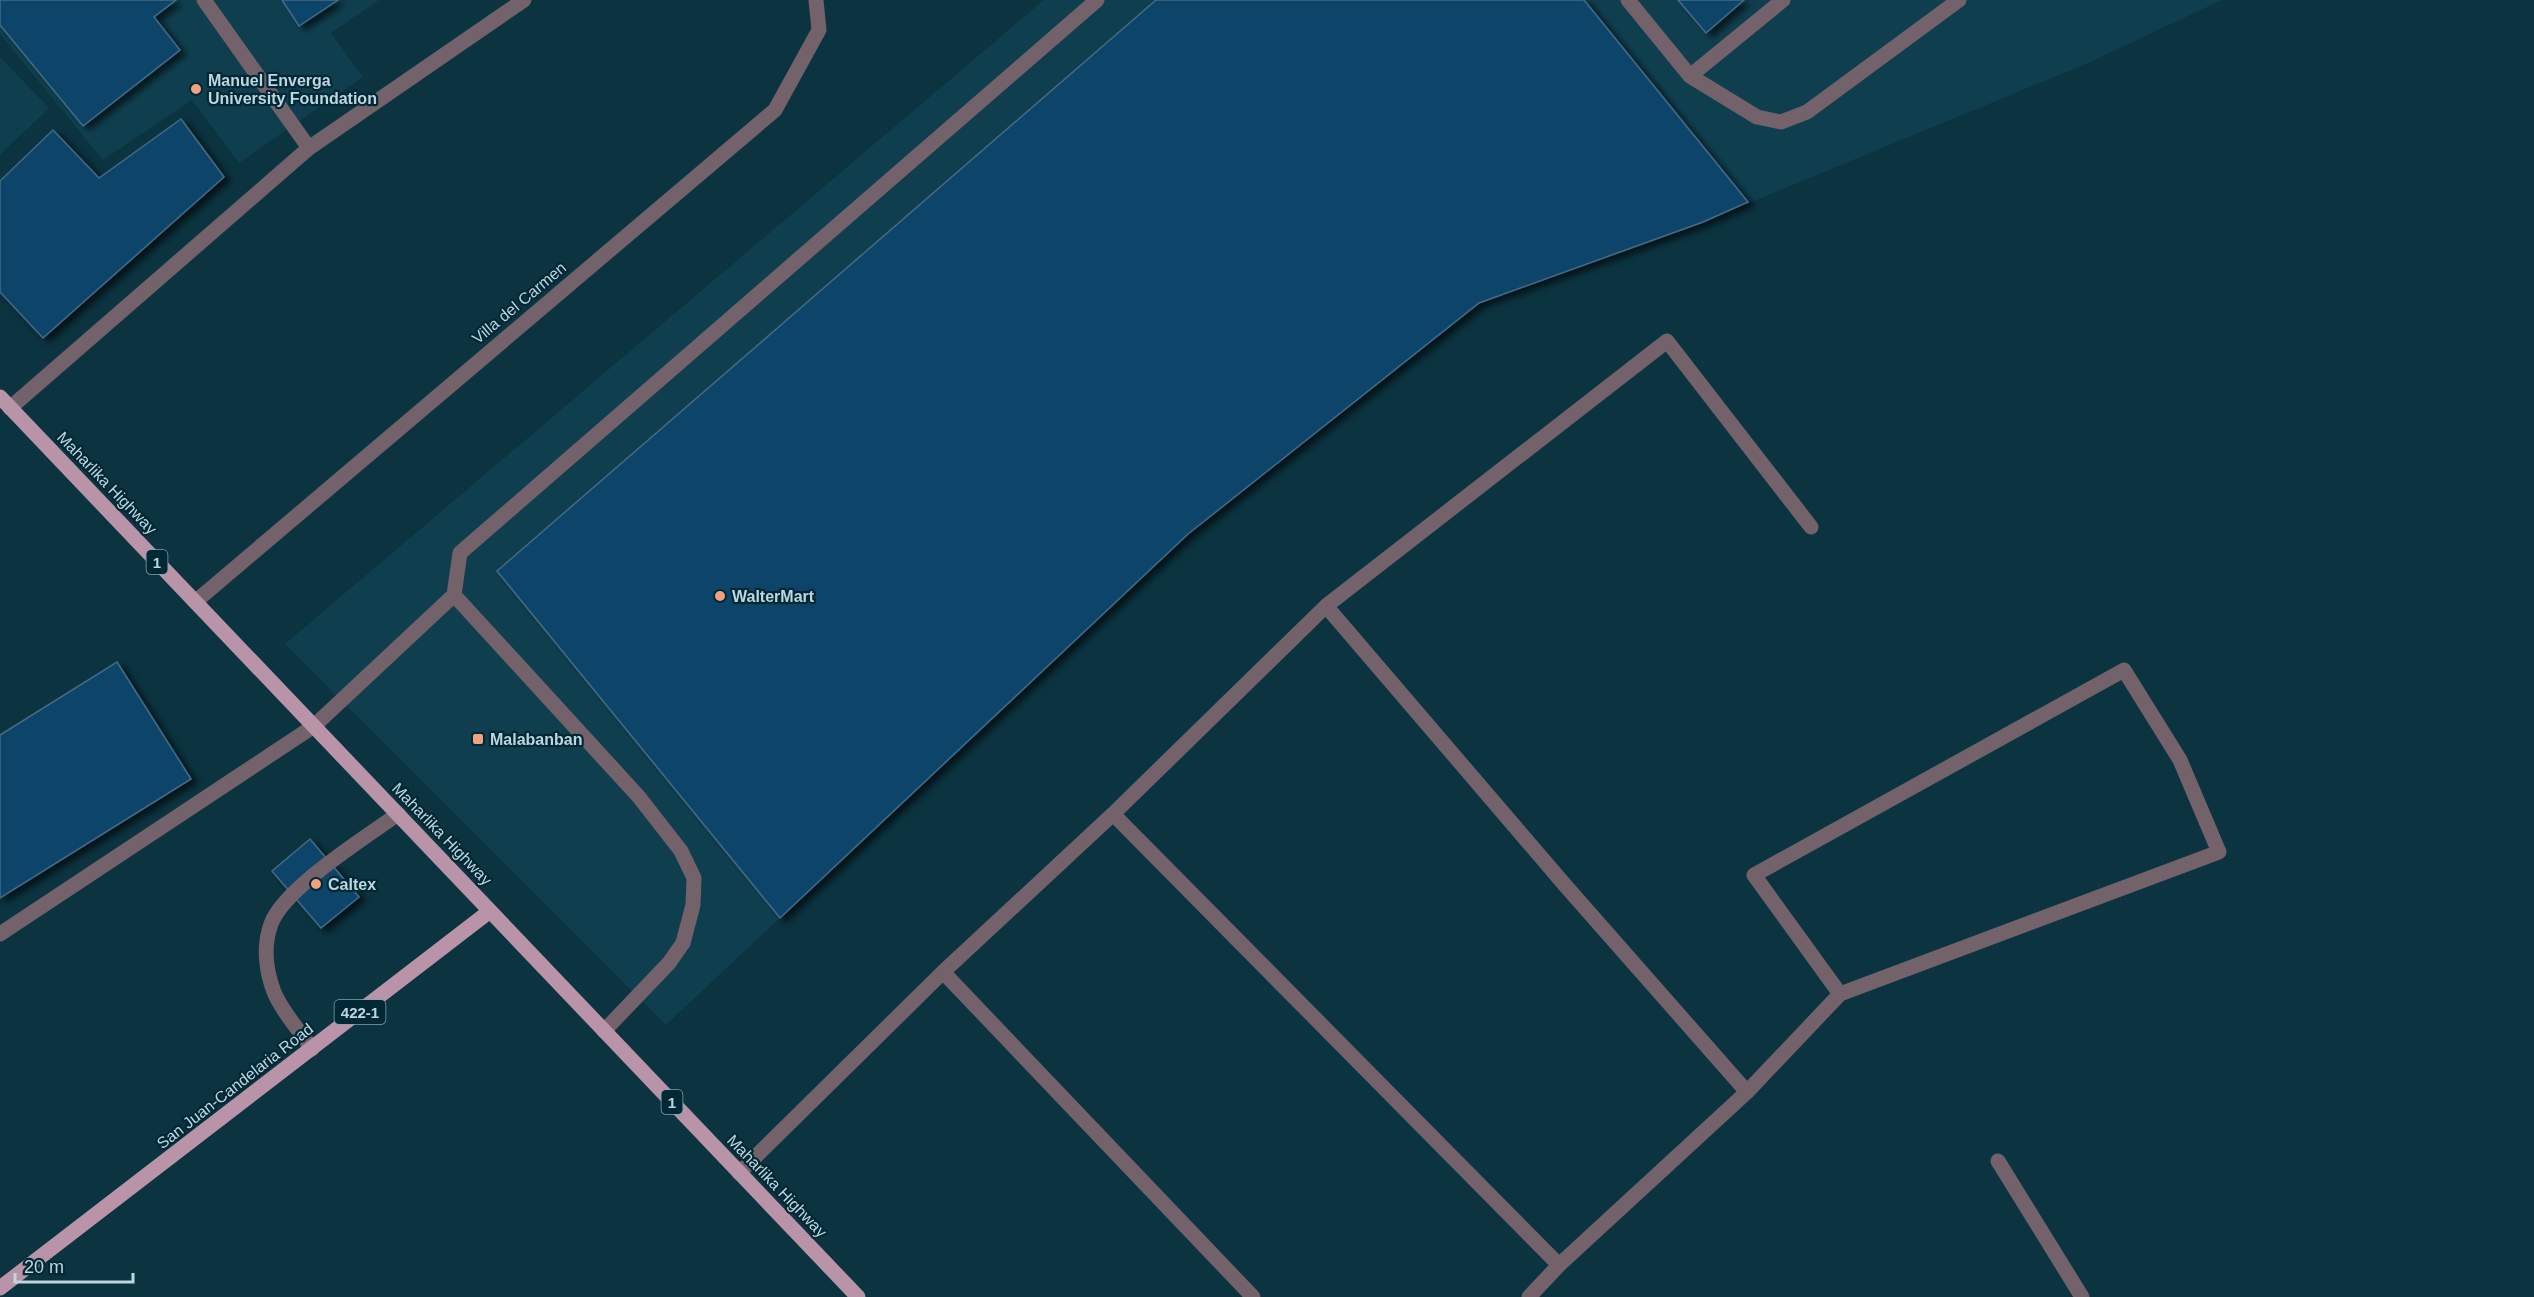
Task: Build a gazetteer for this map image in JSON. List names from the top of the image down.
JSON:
{
  "streets": {
    "main road": [
      "Maharlika Highway",
      "1",
      "422-1",
      "San Juan-Candelaria Road"
    ],
    "street": ["Villa del Carmen"]
  },
  "crossings": [
    ["Villa del Carmen", "Maharlika Highway"],
    ["Maharlika Highway", "San Juan-Candelaria Road"]
  ],
  "places": {
    "other": ["Manuel Enverga University Foundation", "WalterMart", "Caltex"],
    "transit": ["Malabanban"]
  },
  "scale_bar": "20 m"
}
